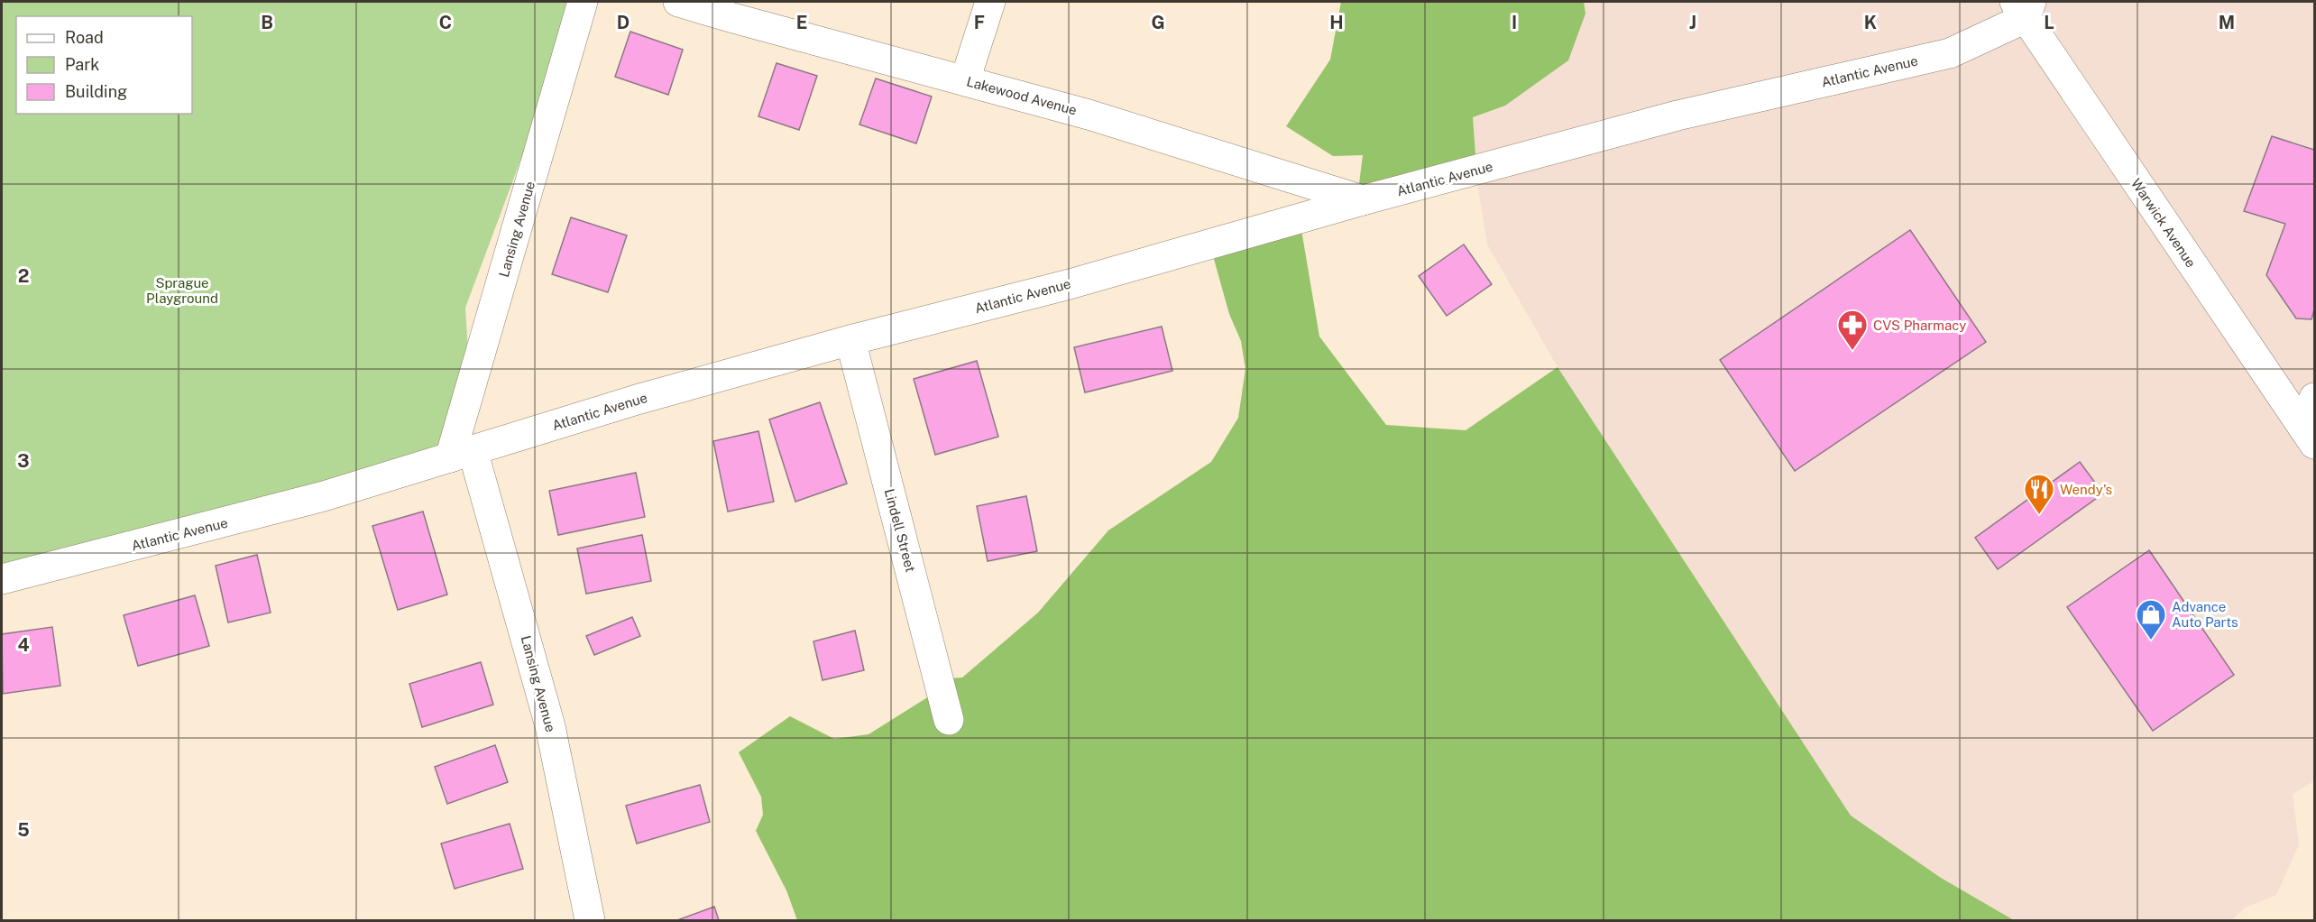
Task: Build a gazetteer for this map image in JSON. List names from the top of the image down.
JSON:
{
  "streets": {
    "street": [
      "Atlantic Avenue",
      "Lakewood Avenue",
      "Warwick Avenue",
      "Lansing Avenue",
      "Lindell Street"
    ]
  },
  "crossings": [
    ["Atlantic Avenue", "Lakewood Avenue"],
    ["Atlantic Avenue", "Warwick Avenue"],
    ["Atlantic Avenue", "Lansing Avenue"],
    ["Atlantic Avenue", "Lindell Street"]
  ],
  "parks": ["Sprague Playground"],
  "places": {
    "pharmacy": ["CVS Pharmacy"],
    "restaurant": ["Wendy's"],
    "shop": ["Advance Auto Parts"]
  },
  "legend": ["Road", "Park", "Building"],
  "grid": {
    "columns": [
      "B",
      "C",
      "D",
      "E",
      "F",
      "G",
      "H",
      "I",
      "J",
      "K",
      "L",
      "M"
    ],
    "rows": [
      "2",
      "3",
      "4",
      "5"
    ]
  }
}
